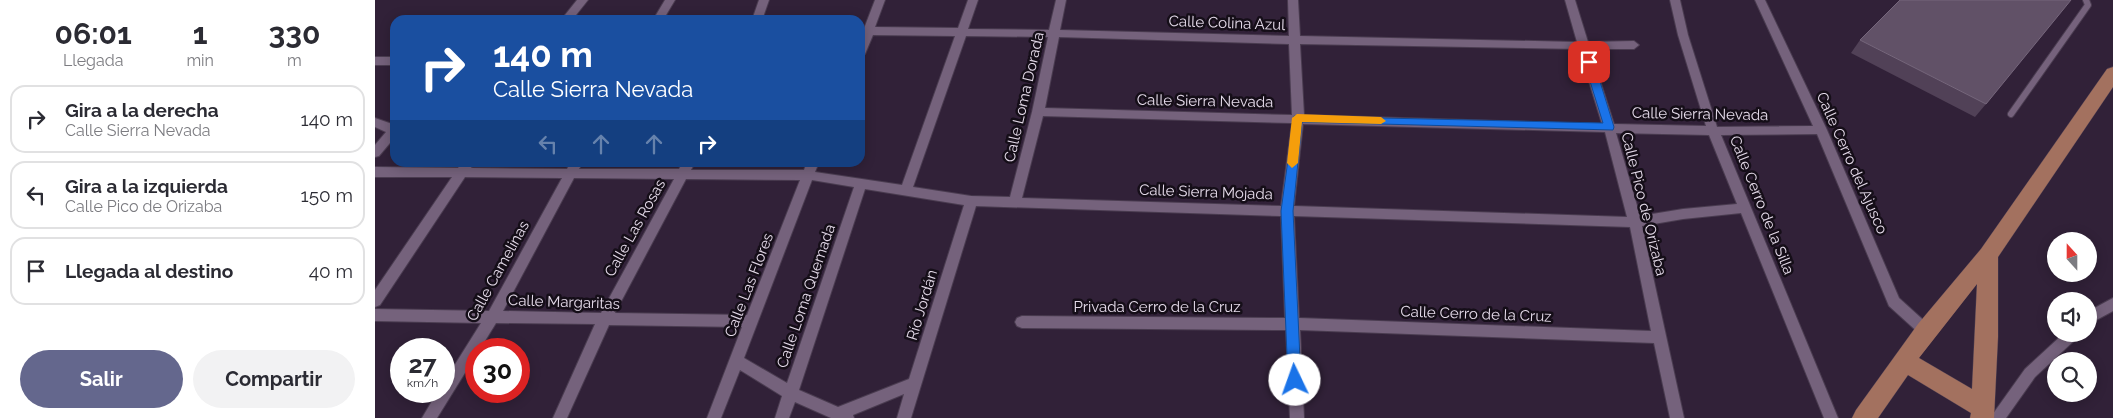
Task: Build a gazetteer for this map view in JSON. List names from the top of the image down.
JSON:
{
  "streets": {
    "street": [
      "Calle Colina Azul",
      "Calle Loma Dorada",
      "Calle Sierra Nevada",
      "Calle Cerro del Ajusco",
      "Calle Sierra Mojada",
      "Calle Pico de Orizaba",
      "Calle Cerro de la Silla",
      "Calle Las Rosas",
      "Calle Camelinas",
      "Calle Las Flores",
      "Calle Loma Quemada",
      "Calle Margaritas",
      "Río Jordán",
      "Privada Cerro de la Cruz",
      "Calle Cerro de la Cruz"
    ]
  },
  "crossings": [
    ["Calle Colina Azul", "Calle Loma Dorada"],
    ["Calle Colina Azul", "Calle Pico de Orizaba"],
    ["Calle Loma Dorada", "Calle Sierra Nevada"],
    ["Calle Loma Dorada", "Calle Sierra Mojada"],
    ["Calle Sierra Nevada", "Calle Cerro del Ajusco"],
    ["Calle Sierra Nevada", "Calle Pico de Orizaba"],
    ["Calle Sierra Nevada", "Calle Cerro de la Silla"],
    ["Calle Sierra Mojada", "Calle Pico de Orizaba"],
    ["Calle Sierra Mojada", "Calle Cerro de la Silla"],
    ["Calle Sierra Mojada", "Calle Las Rosas"],
    ["Calle Sierra Mojada", "Calle Camelinas"],
    ["Calle Sierra Mojada", "Calle Las Flores"],
    ["Calle Sierra Mojada", "Calle Loma Quemada"],
    ["Calle Sierra Mojada", "Río Jordán"],
    ["Calle Pico de Orizaba", "Calle Cerro de la Cruz"],
    ["Calle Las Rosas", "Calle Margaritas"],
    ["Calle Camelinas", "Calle Margaritas"],
    ["Calle Las Flores", "Calle Margaritas"],
    ["Privada Cerro de la Cruz", "Calle Cerro de la Cruz"]
  ],
  "north": "top",
  "page": {
    "eta": [
      "06:01",
      "Llegada",
      "1",
      "min",
      "330",
      "m"
    ],
    "turn": ["140 m", "Calle Sierra Nevada"],
    "list": [
      {
        "name": "Gira a la derecha",
        "note": "Calle Sierra Nevada",
        "value": "140 m"
      },
      {
        "name": "Gira a la izquierda",
        "note": "Calle Pico de Orizaba",
        "value": "150 m"
      },
      {
        "name": "Llegada al destino",
        "value": "40 m"
      }
    ],
    "speed": "27 km/h",
    "limit": "30",
    "buttons": ["Salir", "Compartir"]
  }
}
